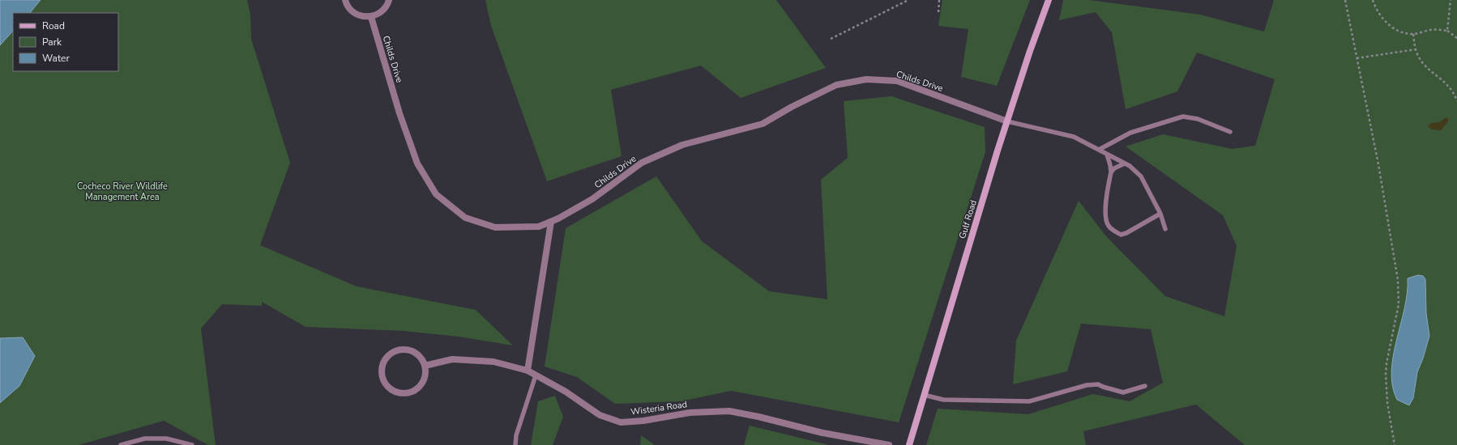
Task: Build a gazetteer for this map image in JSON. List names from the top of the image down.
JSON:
{
  "streets": {
    "street": ["Childs Drive", "Gulf Road", "Wisteria Road"]
  },
  "crossings": [
    ["Childs Drive", "Gulf Road"]
  ],
  "parks": ["Cocheco River Wildlife Management Area"],
  "legend": ["Road", "Park", "Water"]
}
